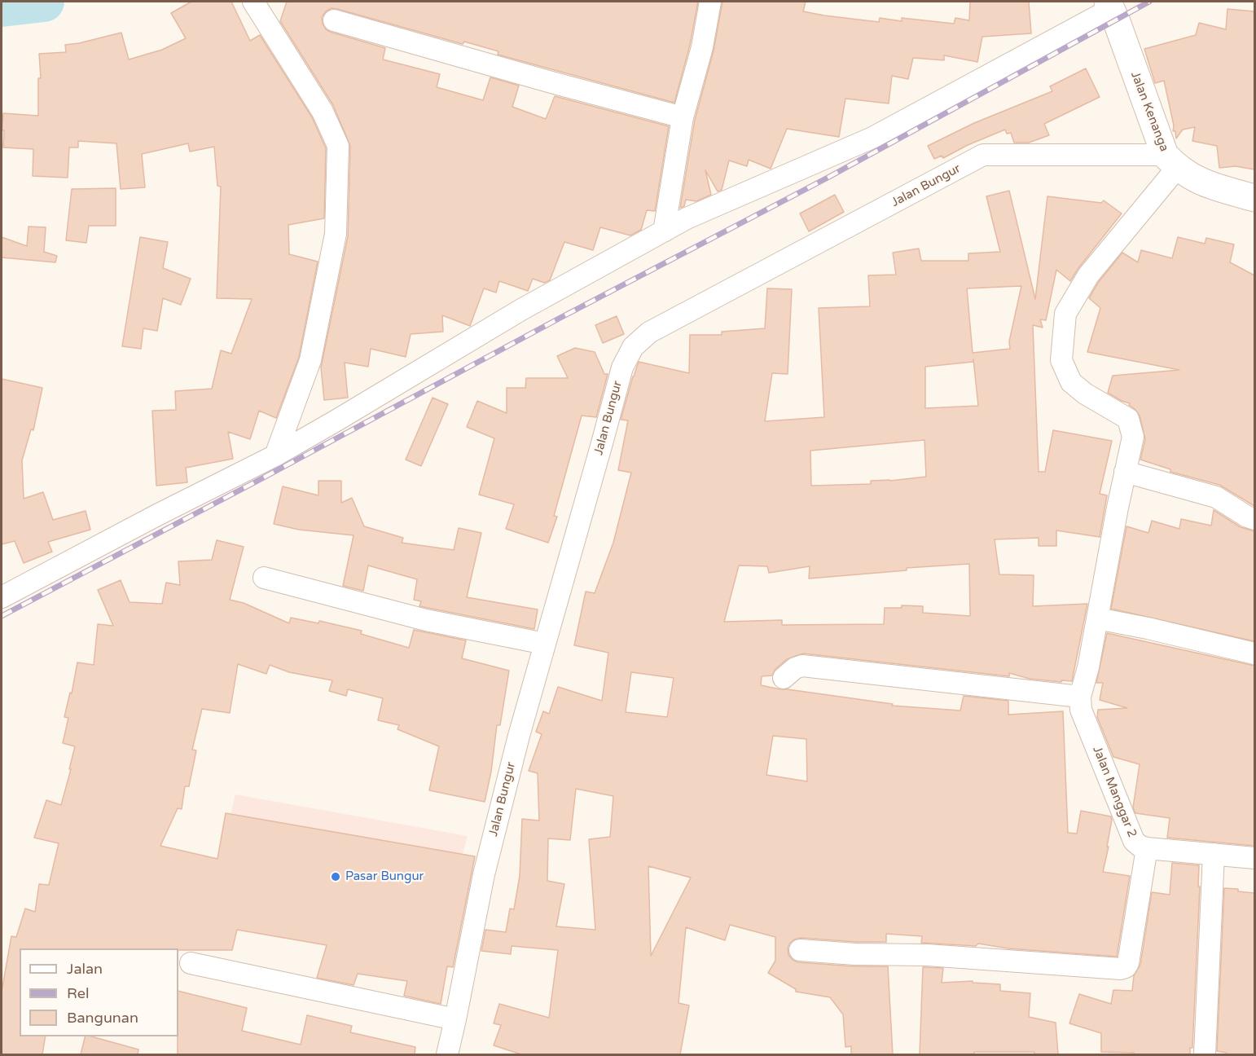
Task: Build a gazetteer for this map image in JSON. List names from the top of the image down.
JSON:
{
  "streets": {
    "main road": ["Jalan Kenanga"],
    "street": ["Jalan Bungur", "Jalan Manggar 2"]
  },
  "crossings": [
    ["Jalan Kenanga", "Jalan Bungur"]
  ],
  "places": ["Pasar Bungur"],
  "legend": ["Jalan", "Rel", "Bangunan"]
}
